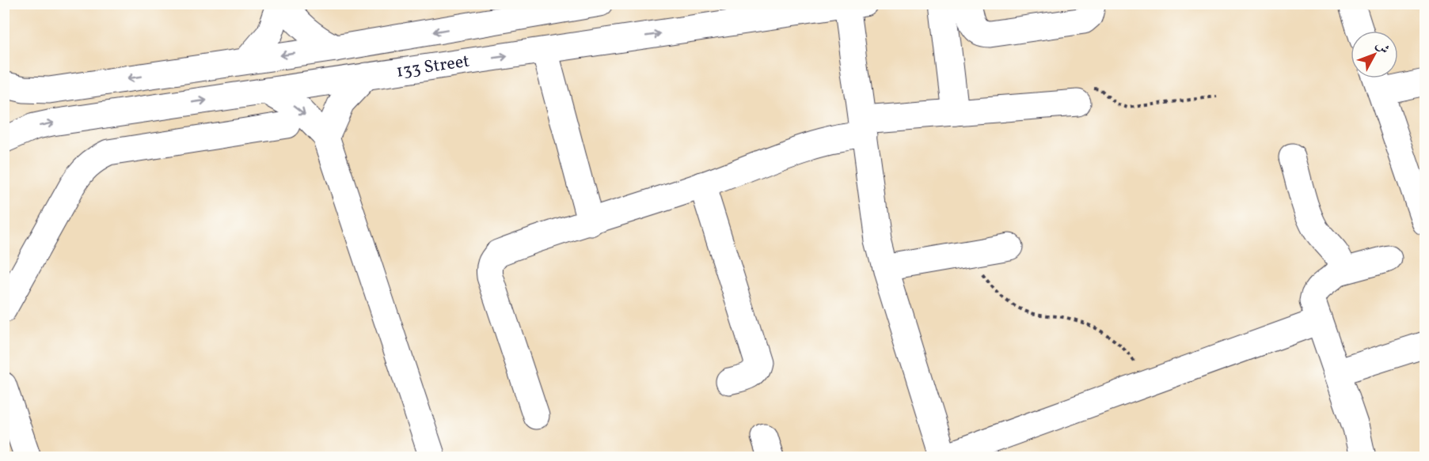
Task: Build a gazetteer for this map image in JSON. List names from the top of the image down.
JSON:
{
  "streets": {
    "street": ["133 Street"]
  },
  "north": "top right"
}
